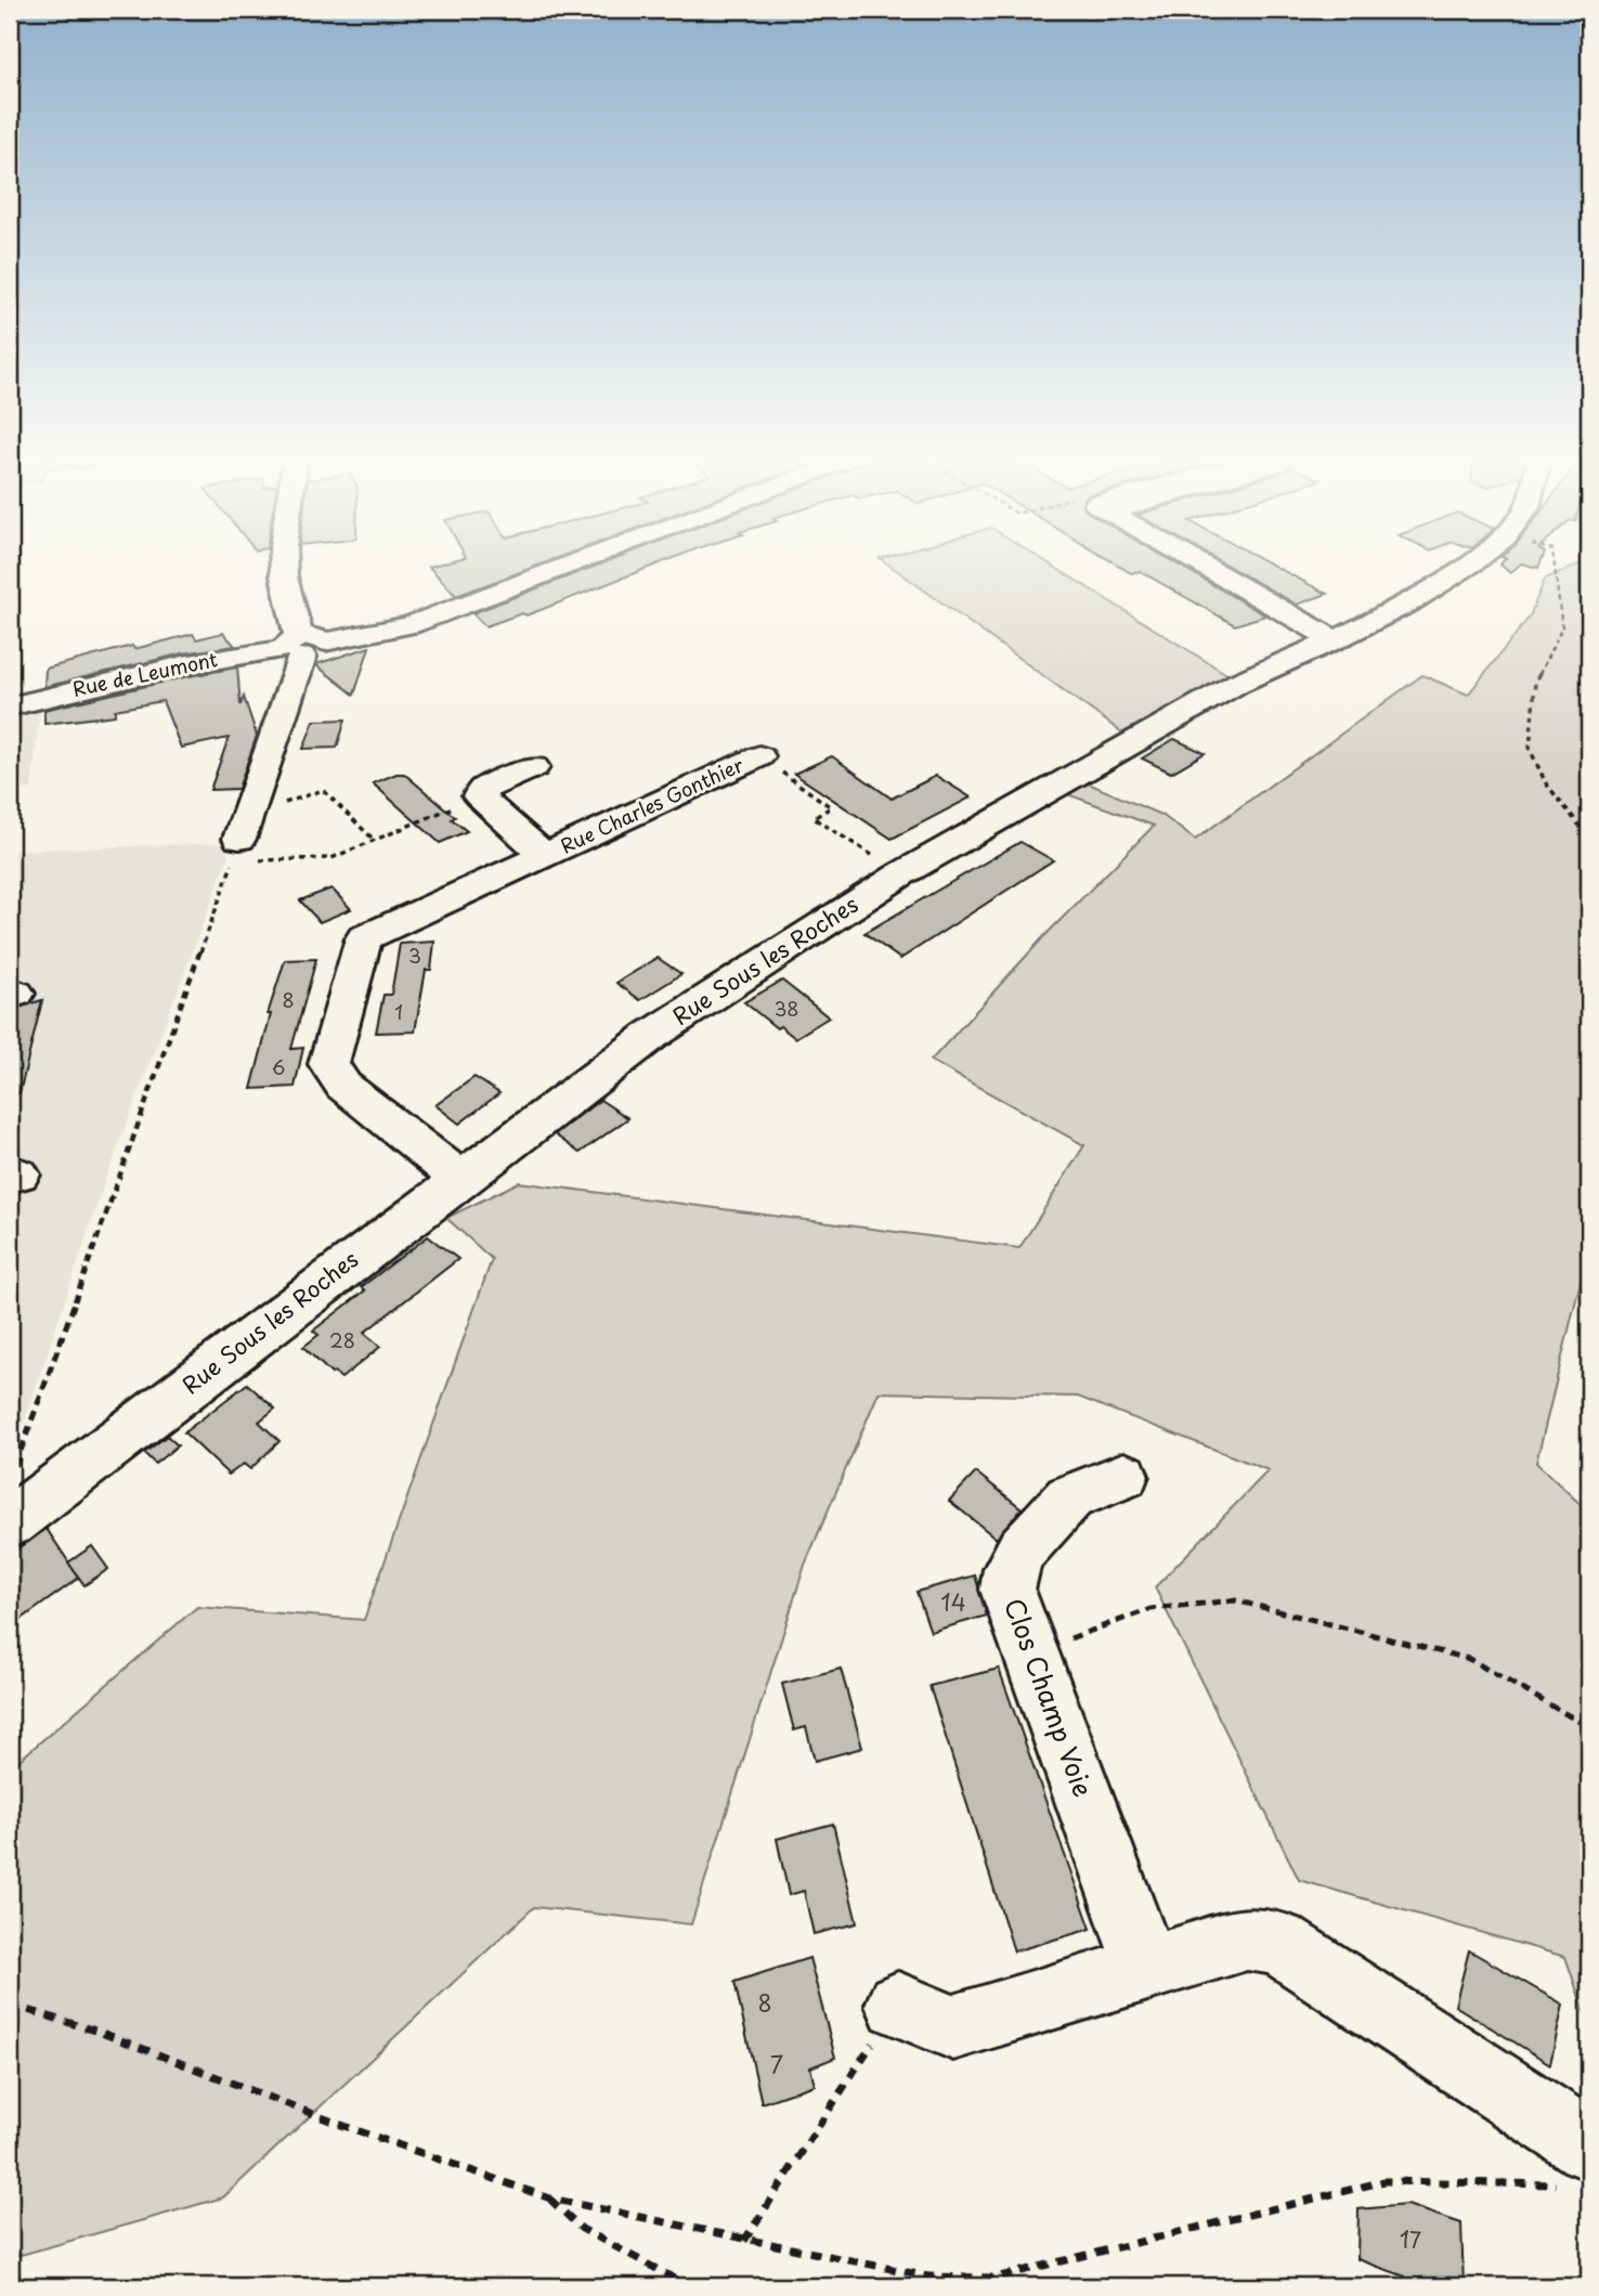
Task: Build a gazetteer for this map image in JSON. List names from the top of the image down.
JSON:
{
  "streets": {
    "street": [
      "Rue de Leumont",
      "Rue Charles Gonthier",
      "Rue Sous les Roches",
      "Clos Champ Voie"
    ]
  },
  "crossings": [
    ["Rue Charles Gonthier", "Rue Sous les Roches"]
  ],
  "house_numbers": [
    "3",
    "8",
    "38",
    "1",
    "6",
    "28",
    "14",
    "8",
    "7",
    "17"
  ]
}
